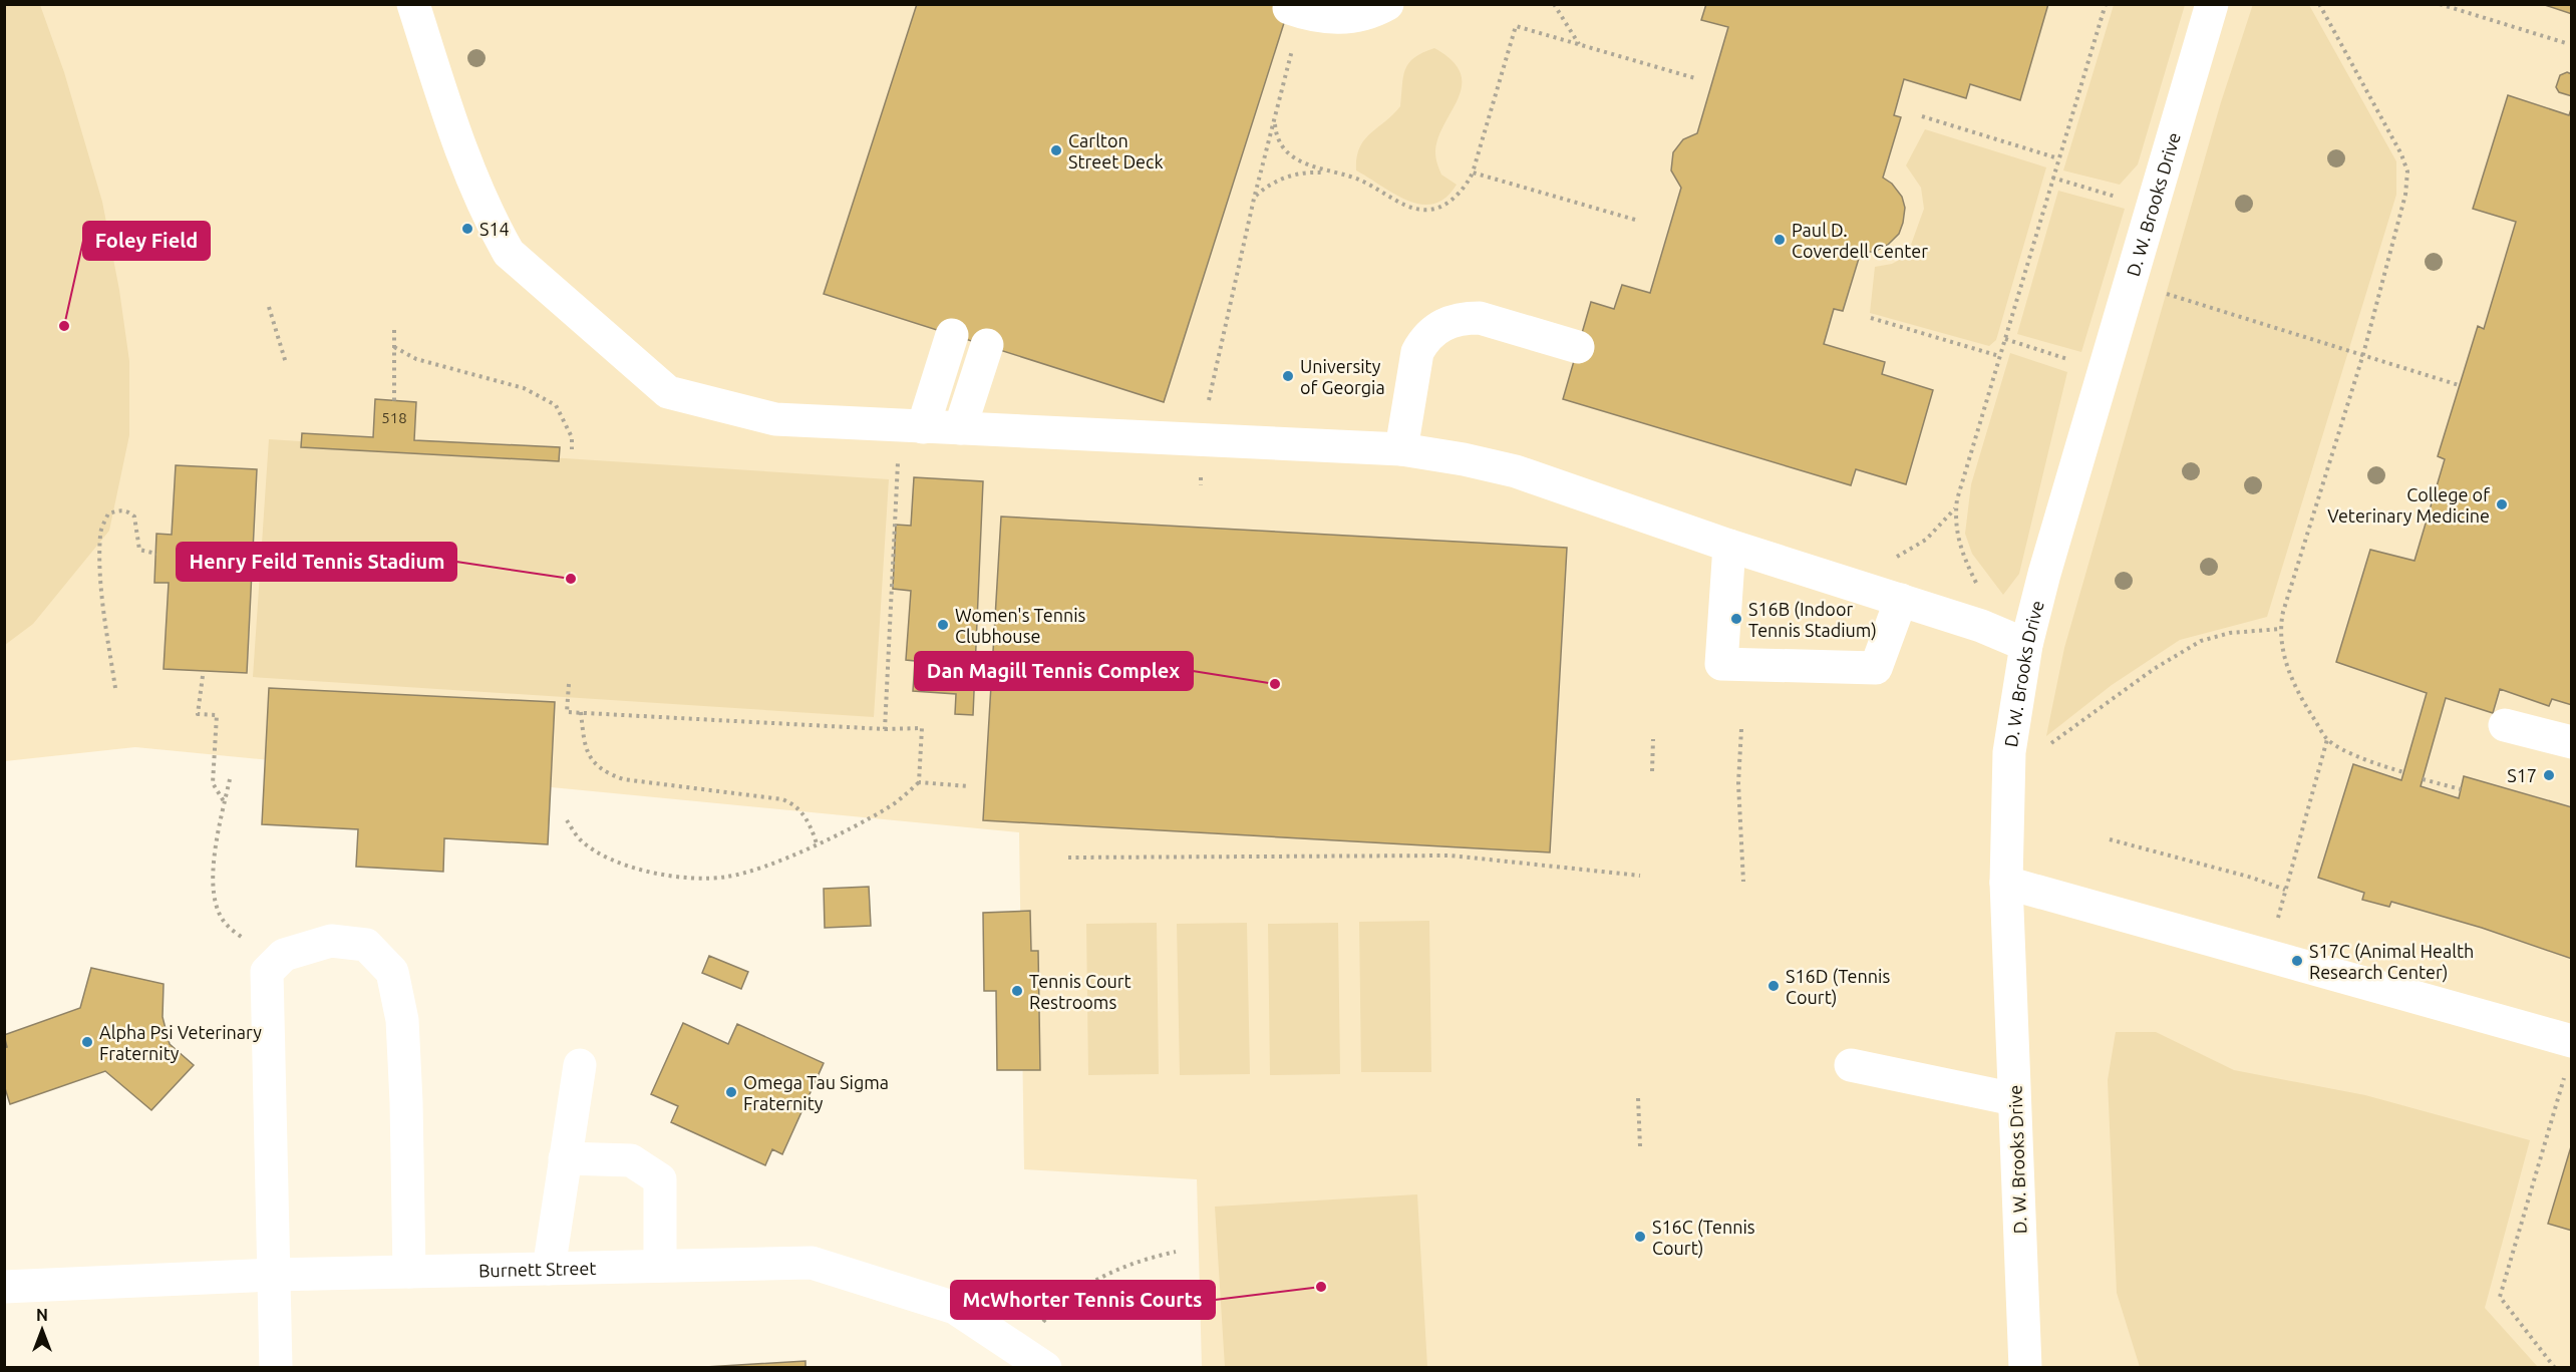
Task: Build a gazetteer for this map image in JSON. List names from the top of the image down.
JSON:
{
  "streets": {
    "street": ["D. W. Brooks Drive", "Burnett Street"]
  },
  "places": [
    "Carlton Street Deck",
    "S14",
    "Paul D. Coverdell Center",
    "Foley Field",
    "University of Georgia",
    "College of Veterinary Medicine",
    "Henry Feild Tennis Stadium",
    "S16B (Indoor Tennis Stadium)",
    "Women's Tennis Clubhouse",
    "Dan Magill Tennis Complex",
    "S17",
    "S17C (Animal Health Research Center)",
    "S16D (Tennis Court)",
    "Tennis Court Restrooms",
    "Alpha Psi Veterinary Fraternity",
    "Omega Tau Sigma Fraternity",
    "S16C (Tennis Court)",
    "McWhorter Tennis Courts"
  ],
  "house_numbers": ["518"],
  "north": "top"
}
